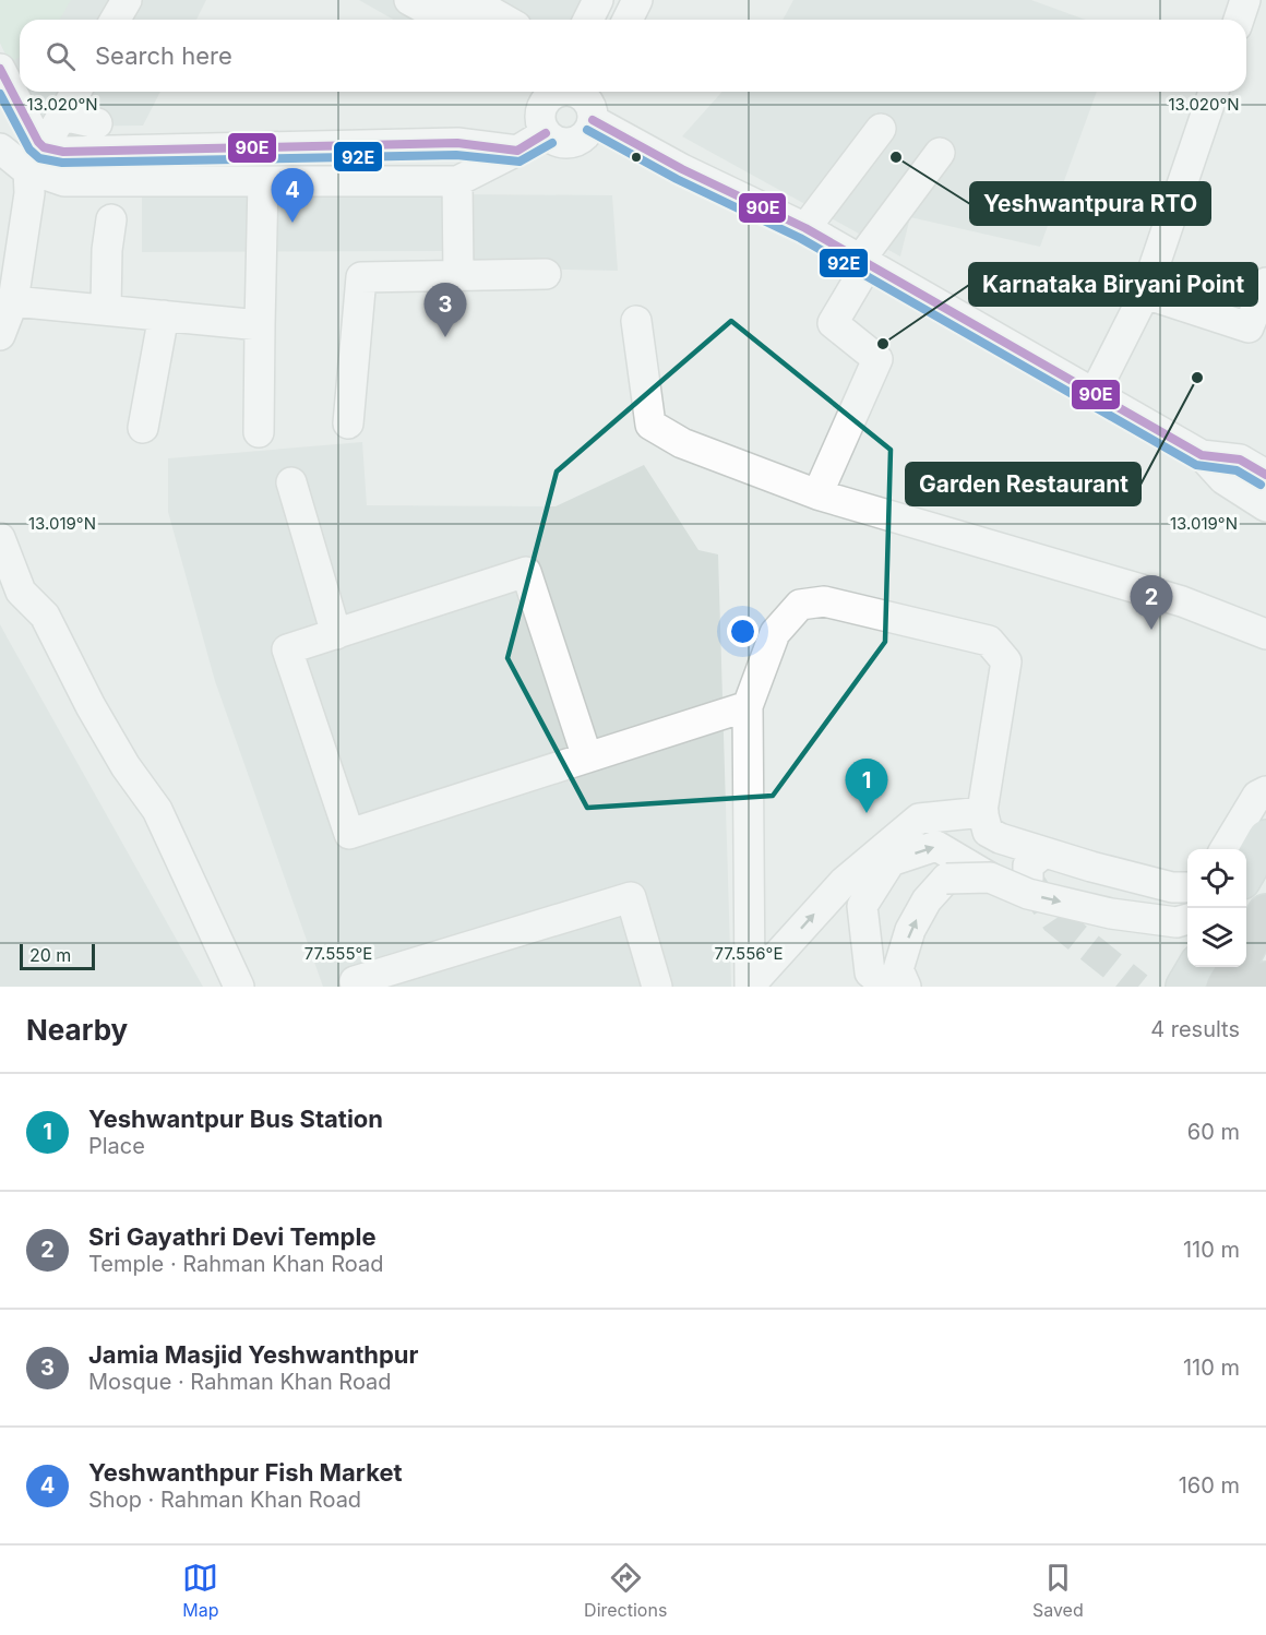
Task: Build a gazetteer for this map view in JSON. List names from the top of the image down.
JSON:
{
  "places": ["Yeshwantpura RTO", "Karnataka Biryani Point", "Garden Restaurant"],
  "lines": ["transit line 90E", "transit line 92E"],
  "scale_bar": "20 m",
  "page": {
    "search": "Search here",
    "pins": [
      "4",
      "3",
      "2",
      "1"
    ],
    "scale": "20 m",
    "heading": ["Nearby", "4 results"],
    "list": [
      {
        "mark": "1",
        "name": "Yeshwantpur Bus Station",
        "note": "Place",
        "value": "60 m"
      },
      {
        "mark": "2",
        "name": "Sri Gayathri Devi Temple",
        "note": "Temple · Rahman Khan Road",
        "value": "110 m"
      },
      {
        "mark": "3",
        "name": "Jamia Masjid Yeshwanthpur",
        "note": "Mosque · Rahman Khan Road",
        "value": "110 m"
      },
      {
        "mark": "4",
        "name": "Yeshwanthpur Fish Market",
        "note": "Shop · Rahman Khan Road",
        "value": "160 m"
      }
    ],
    "nav": ["Map", "Directions", "Saved"]
  },
  "coordinates": [
    "13.020°N",
    "13.019°N",
    "77.555°E",
    "77.556°E"
  ]
}
